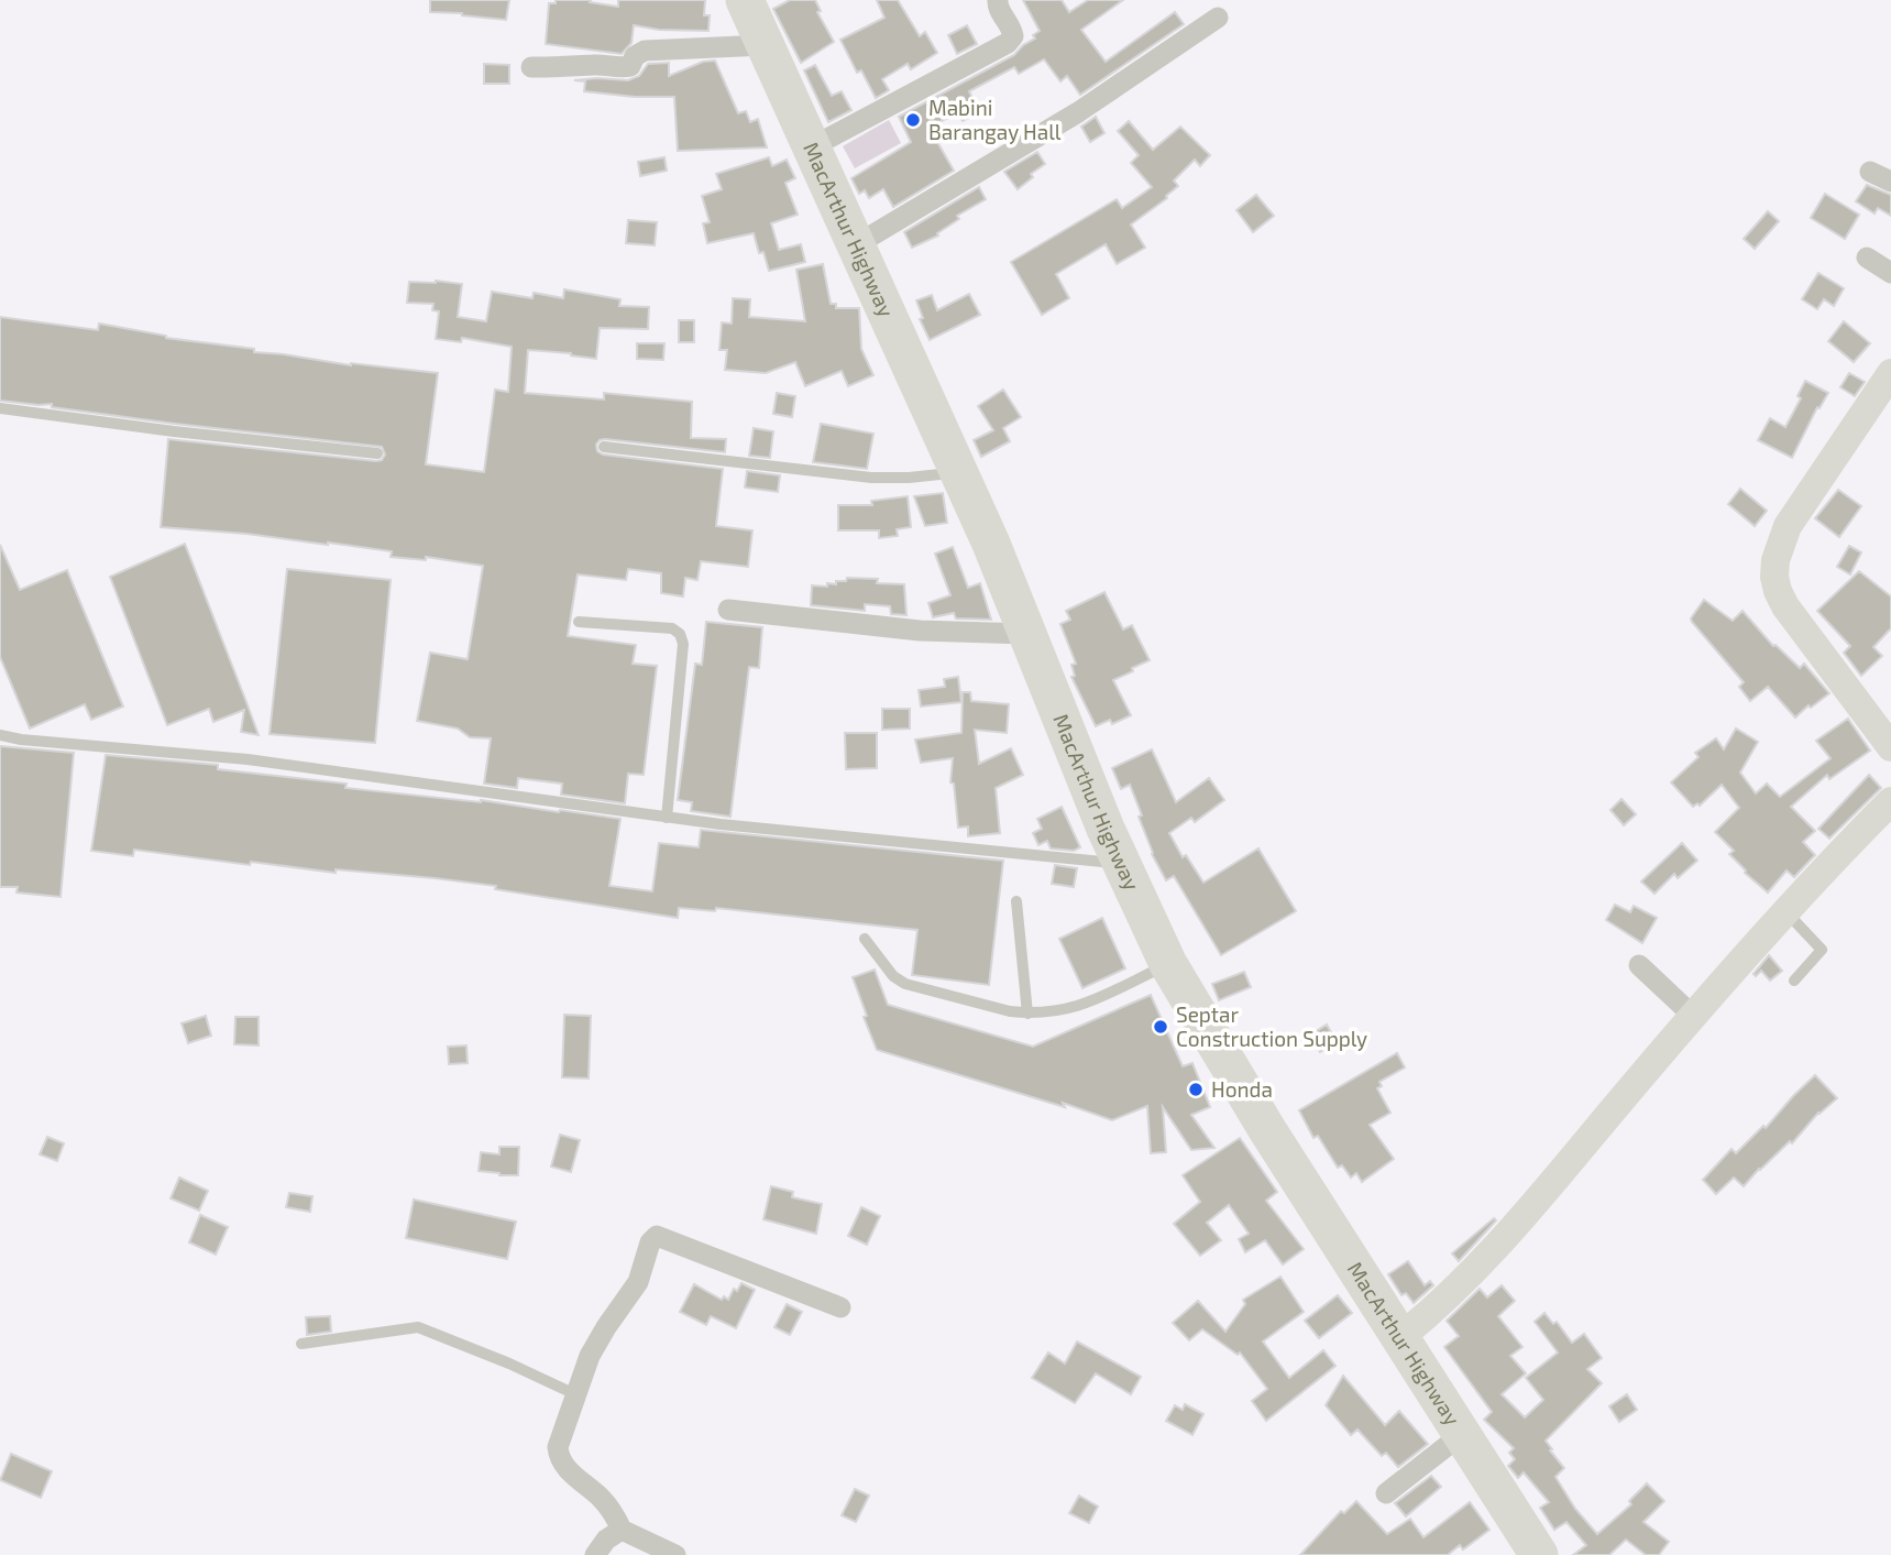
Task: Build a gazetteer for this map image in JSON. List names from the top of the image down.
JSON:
{
  "streets": {
    "highway": ["MacArthur Highway"]
  },
  "places": ["Mabini Barangay Hall", "Septar Construction Supply", "Honda"]
}
